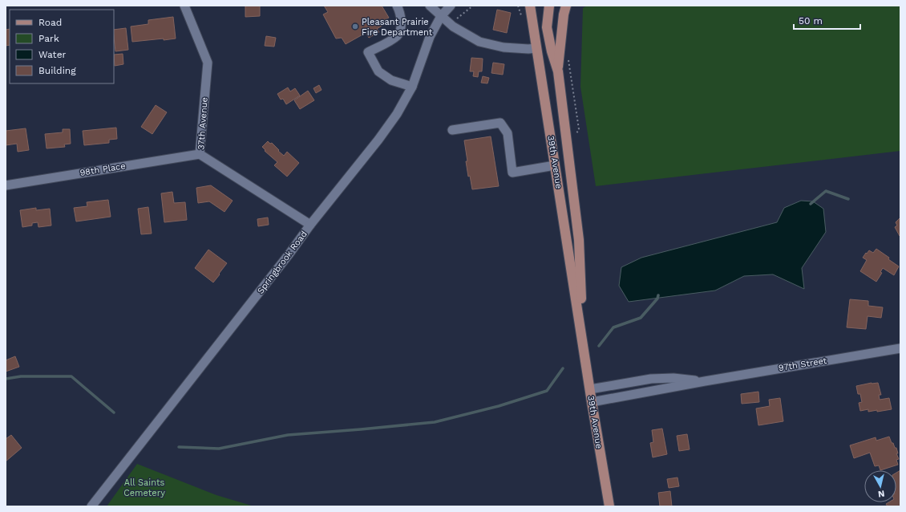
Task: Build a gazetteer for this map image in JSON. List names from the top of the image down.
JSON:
{
  "streets": {
    "main road": ["39th Avenue"],
    "street": [
      "37th Avenue",
      "98th Place",
      "Springbrook Road",
      "97th Street"
    ]
  },
  "crossings": [
    ["37th Avenue", "98th Place"],
    ["37th Avenue", "Springbrook Road"],
    ["39th Avenue", "97th Street"]
  ],
  "parks": ["All Saints Cemetery"],
  "places": ["Pleasant Prairie Fire Department"],
  "legend": [
    "Road",
    "Park",
    "Water",
    "Building"
  ],
  "scale_bar": "50 m",
  "north": "bottom"
}
